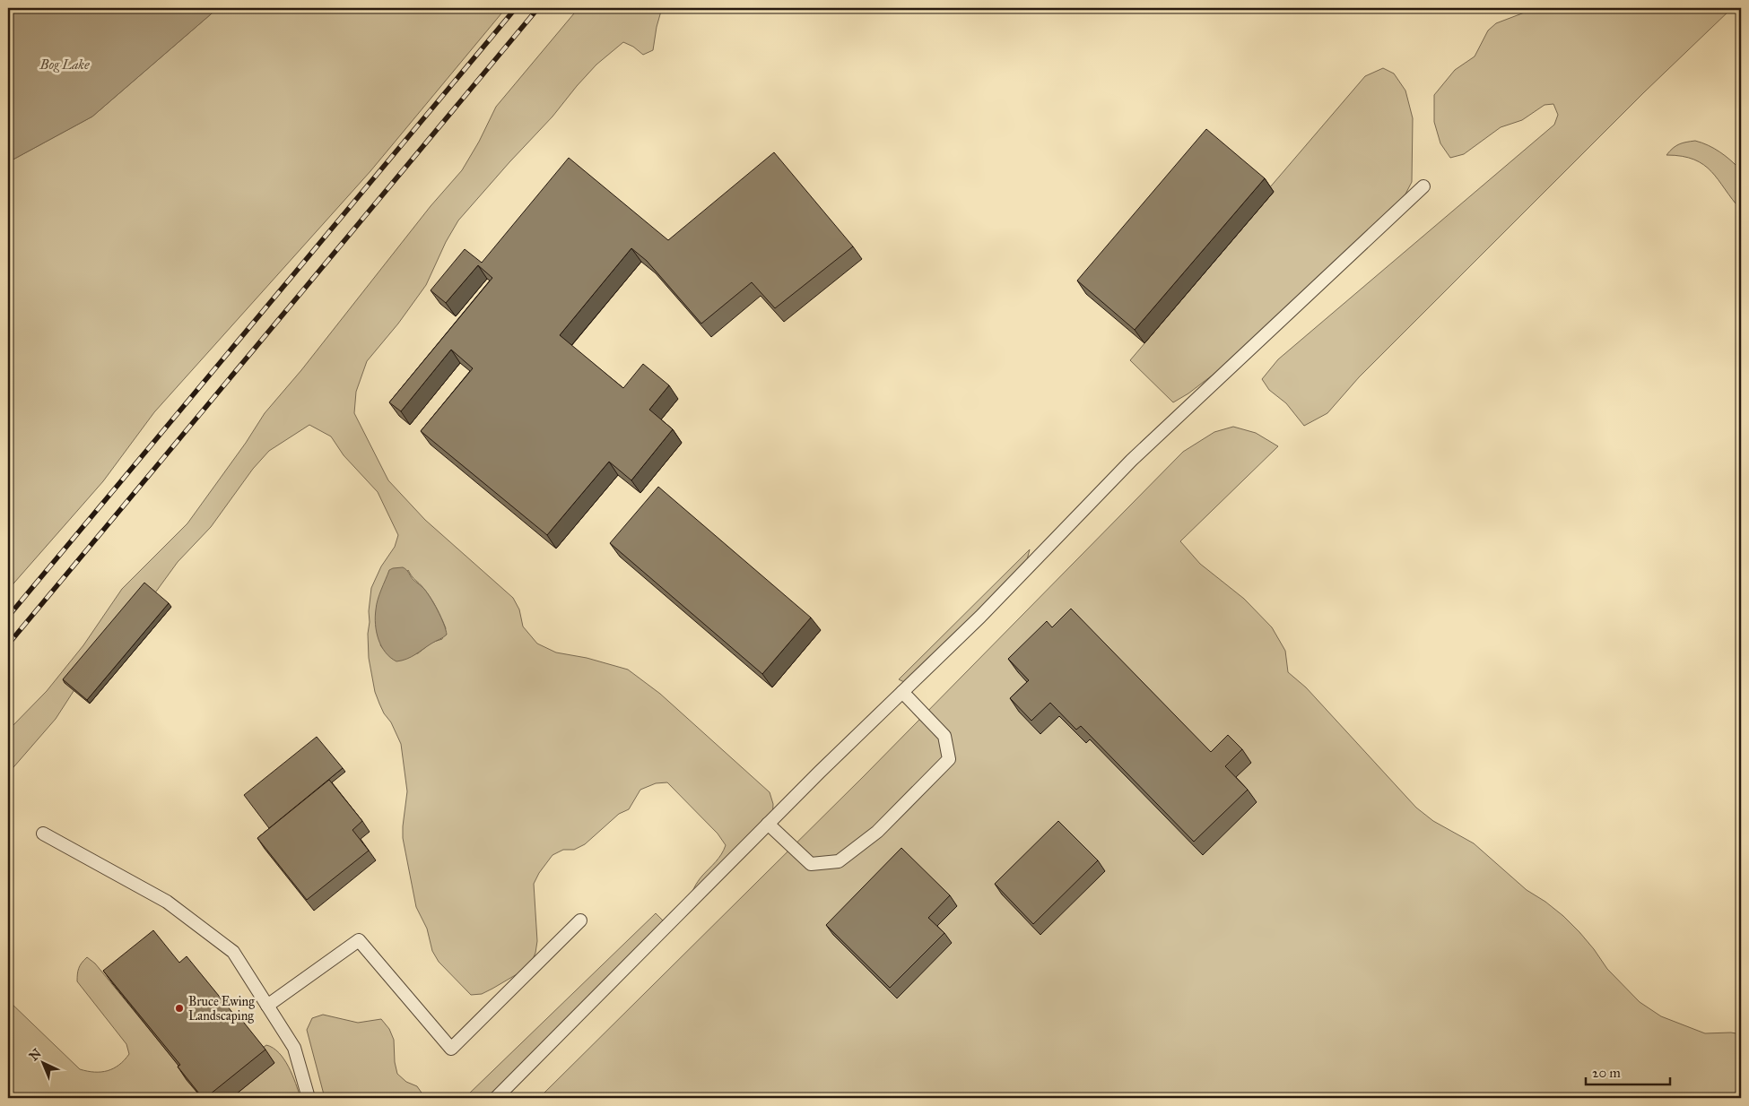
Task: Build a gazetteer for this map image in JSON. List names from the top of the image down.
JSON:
{
  "water": ["Bog Lake"],
  "places": ["Bruce Ewing Landscaping"],
  "scale_bar": "20 m",
  "north": "top left"
}
